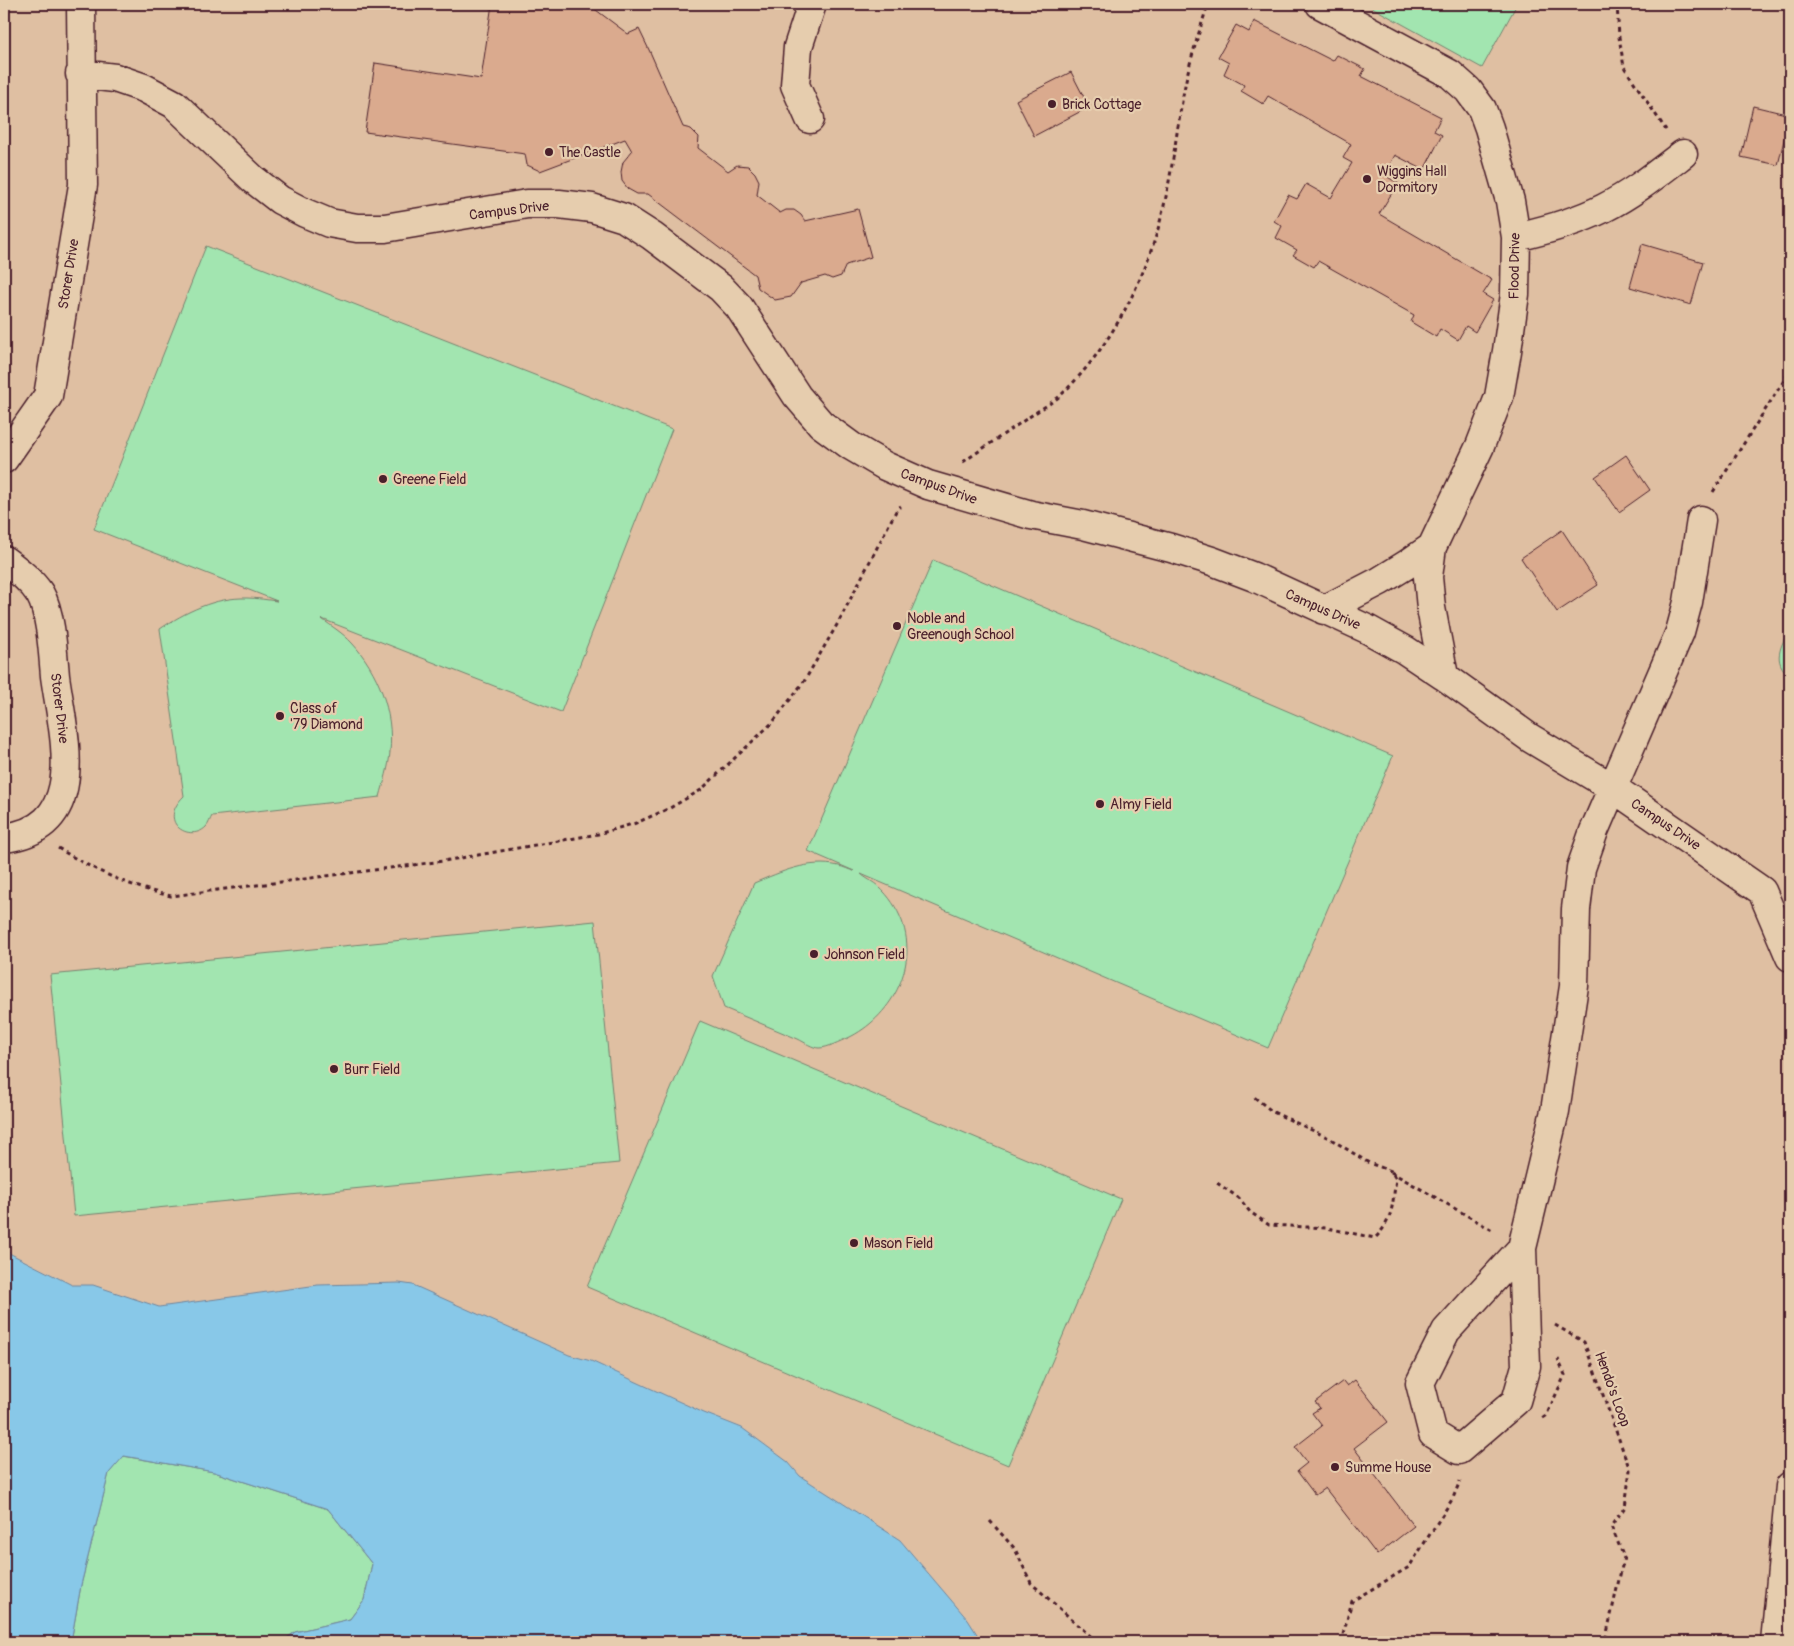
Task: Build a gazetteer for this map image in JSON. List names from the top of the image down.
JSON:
{
  "streets": {
    "lane": ["Campus Drive", "Flood Drive", "Storer Drive"],
    "path": ["Hendo's Loop"]
  },
  "crossings": [
    ["Campus Drive", "Flood Drive"],
    ["Campus Drive", "Storer Drive"]
  ],
  "places": [
    "Brick Cottage",
    "The Castle",
    "Wiggins Hall Dormitory",
    "Greene Field",
    "Noble and Greenough School",
    "Class of '79 Diamond",
    "Almy Field",
    "Johnson Field",
    "Burr Field",
    "Mason Field",
    "Summe House"
  ]
}
